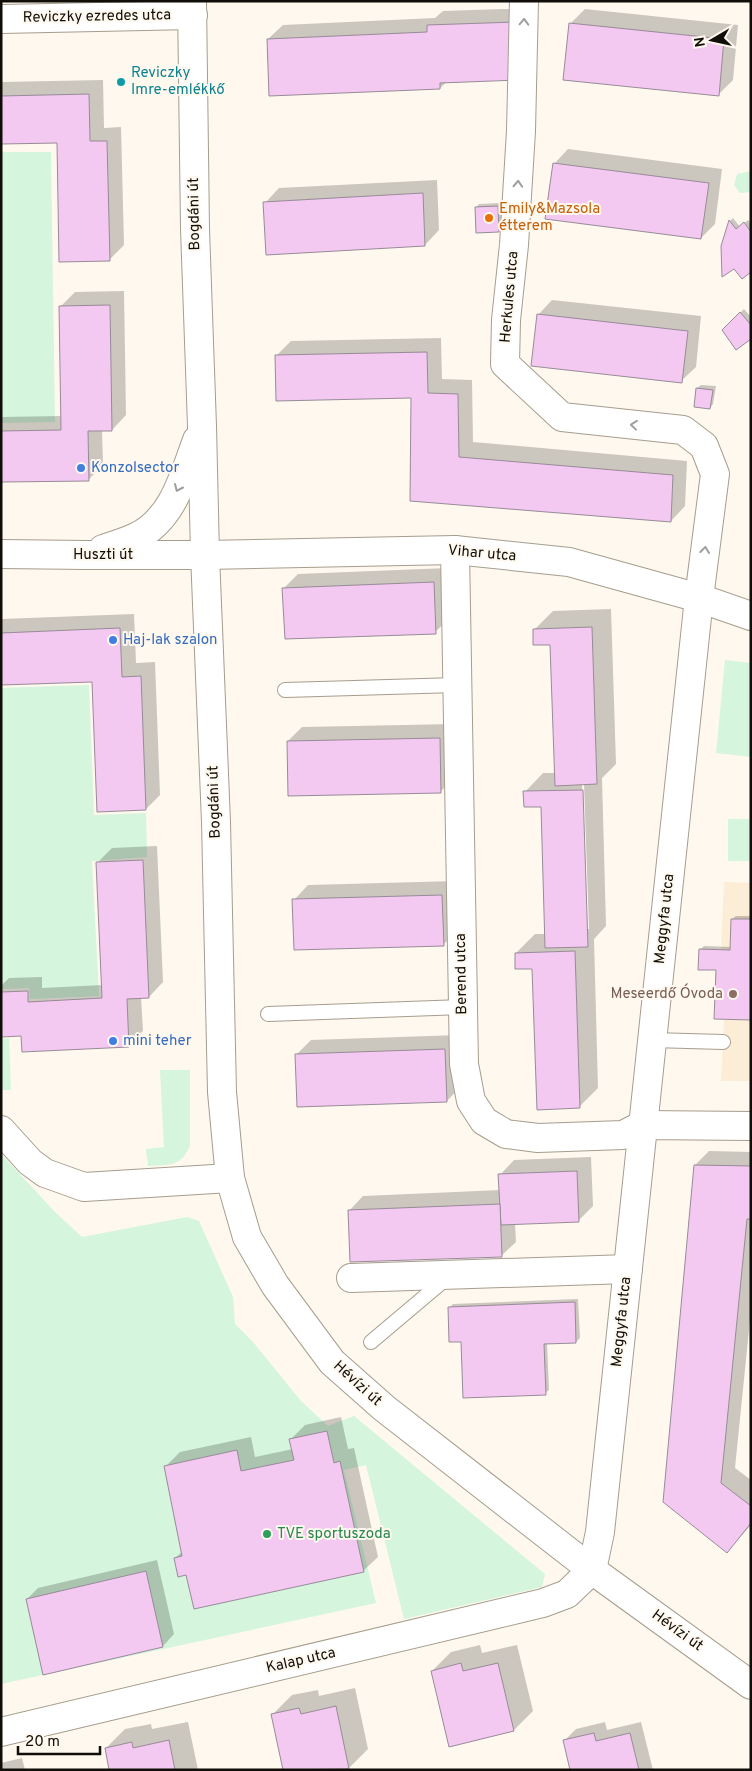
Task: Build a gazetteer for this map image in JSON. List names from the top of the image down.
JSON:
{
  "streets": {
    "street": [
      "Reviczky ezredes utca",
      "Bogdáni út",
      "Herkules utca",
      "Vihar utca",
      "Huszti út",
      "Meggyfa utca",
      "Berend utca",
      "Hévízi út",
      "Kalap utca"
    ]
  },
  "crossings": [
    ["Reviczky ezredes utca", "Bogdáni út"],
    ["Bogdáni út", "Vihar utca"],
    ["Bogdáni út", "Huszti út"],
    ["Bogdáni út", "Hévízi út"],
    ["Herkules utca", "Meggyfa utca"],
    ["Vihar utca", "Huszti út"],
    ["Vihar utca", "Meggyfa utca"],
    ["Vihar utca", "Berend utca"],
    ["Meggyfa utca", "Berend utca"],
    ["Meggyfa utca", "Hévízi út"],
    ["Meggyfa utca", "Kalap utca"],
    ["Hévízi út", "Kalap utca"]
  ],
  "one_way": ["Herkules utca"],
  "places": [
    "Reviczky Imre-emlékkő",
    "Emily&Mazsola étterem",
    "Konzolsector",
    "Haj-lak szalon",
    "Meseerdő Óvoda",
    "mini teher",
    "TVE sportuszoda"
  ],
  "scale_bar": "20 m",
  "north": "left"
}
